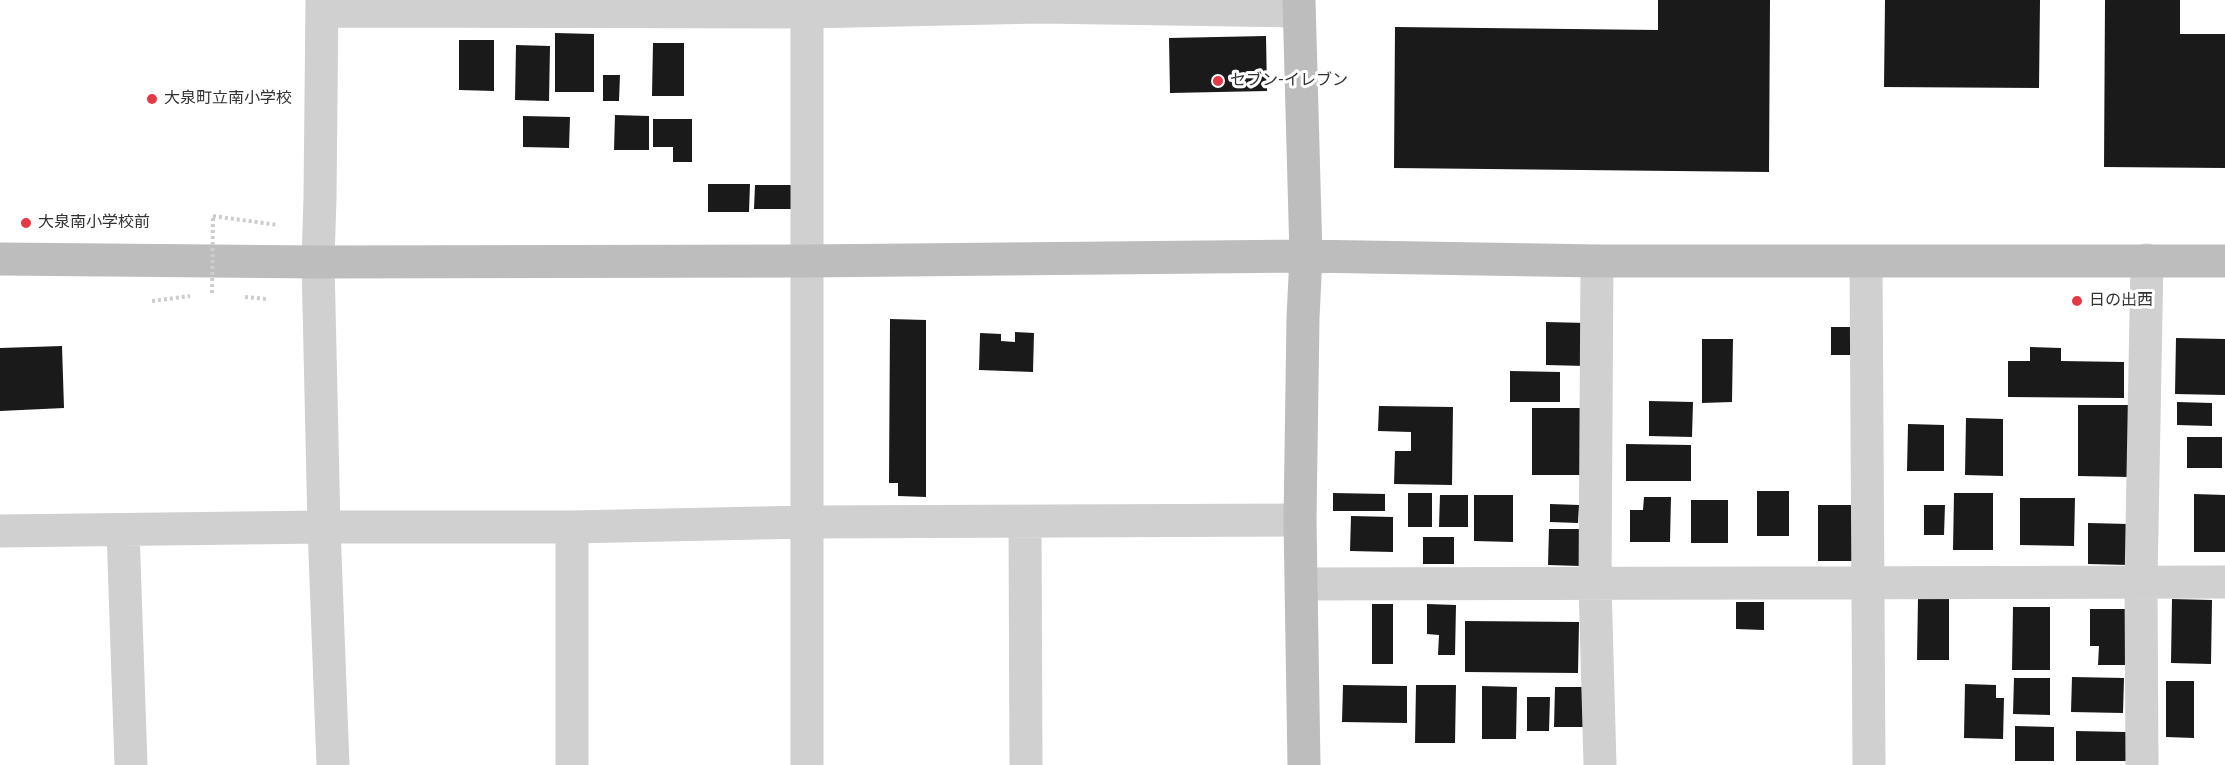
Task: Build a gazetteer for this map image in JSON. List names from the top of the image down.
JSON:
{
  "places": [
    "セブン-イレブン",
    "大泉町立南小学校",
    "大泉南小学校前",
    "日の出西"
  ]
}
